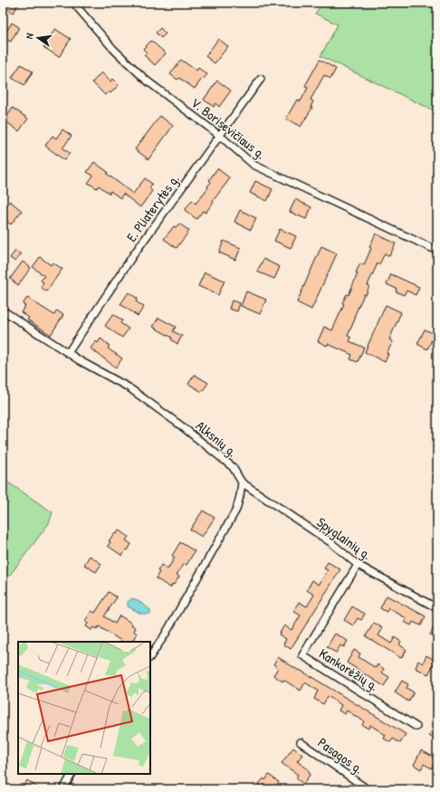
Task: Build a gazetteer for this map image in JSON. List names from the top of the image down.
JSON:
{
  "streets": {
    "street": [
      "V. Borisevičiaus g.",
      "E. Pliaterytės g.",
      "Alksnių g.",
      "Spyglainių g.",
      "Kankorėžių g.",
      "Pasagos g."
    ]
  },
  "crossings": [
    ["V. Borisevičiaus g.", "E. Pliaterytės g."],
    ["E. Pliaterytės g.", "Alksnių g."],
    ["Alksnių g.", "Spyglainių g."],
    ["Spyglainių g.", "Kankorėžių g."]
  ],
  "north": "left"
}
